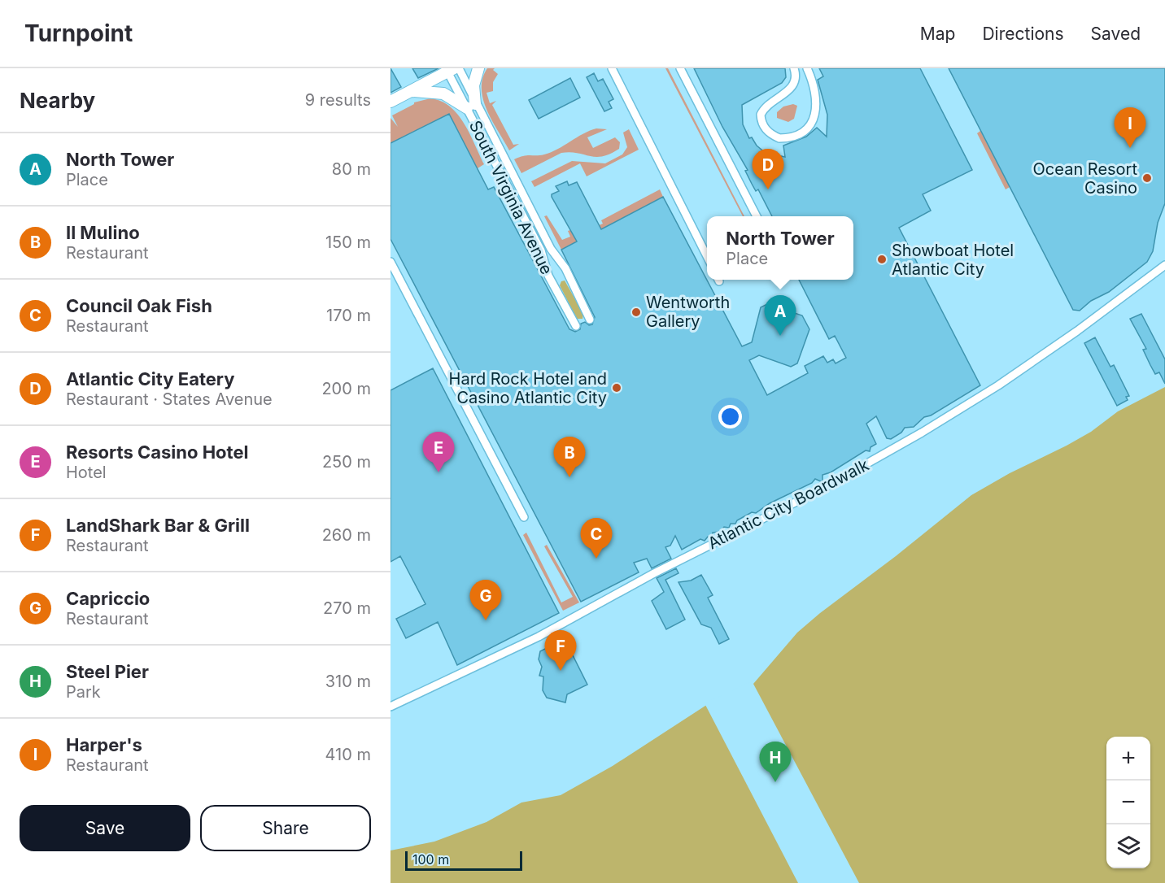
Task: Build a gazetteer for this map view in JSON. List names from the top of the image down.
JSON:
{
  "streets": {
    "street": ["South Virginia Avenue", "Atlantic City Boardwalk"]
  },
  "places": [
    "Ocean Resort Casino",
    "Showboat Hotel Atlantic City",
    "Wentworth Gallery",
    "Hard Rock Hotel and Casino Atlantic City"
  ],
  "scale_bar": "100 m",
  "page": {
    "header": "Turnpoint",
    "nav": ["Map", "Directions", "Saved"],
    "heading": ["Nearby", "9 results"],
    "pins": [
      "I",
      "D",
      "A",
      "E",
      "B",
      "C",
      "G",
      "F",
      "H"
    ],
    "list": [
      {
        "mark": "A",
        "name": "North Tower",
        "note": "Place",
        "value": "80 m"
      },
      {
        "mark": "B",
        "name": "Il Mulino",
        "note": "Restaurant",
        "value": "150 m"
      },
      {
        "mark": "C",
        "name": "Council Oak Fish",
        "note": "Restaurant",
        "value": "170 m"
      },
      {
        "mark": "D",
        "name": "Atlantic City Eatery",
        "note": "Restaurant · States Avenue",
        "value": "200 m"
      },
      {
        "mark": "E",
        "name": "Resorts Casino Hotel",
        "note": "Hotel",
        "value": "250 m"
      },
      {
        "mark": "F",
        "name": "LandShark Bar & Grill",
        "note": "Restaurant",
        "value": "260 m"
      },
      {
        "mark": "G",
        "name": "Capriccio",
        "note": "Restaurant",
        "value": "270 m"
      },
      {
        "mark": "H",
        "name": "Steel Pier",
        "note": "Park",
        "value": "310 m"
      },
      {
        "mark": "I",
        "name": "Harper's",
        "note": "Restaurant",
        "value": "410 m"
      }
    ],
    "popup": ["North Tower", "Place"],
    "map_buttons": ["+", "−"],
    "buttons": ["Save", "Share"],
    "scale": "100 m"
  }
}
